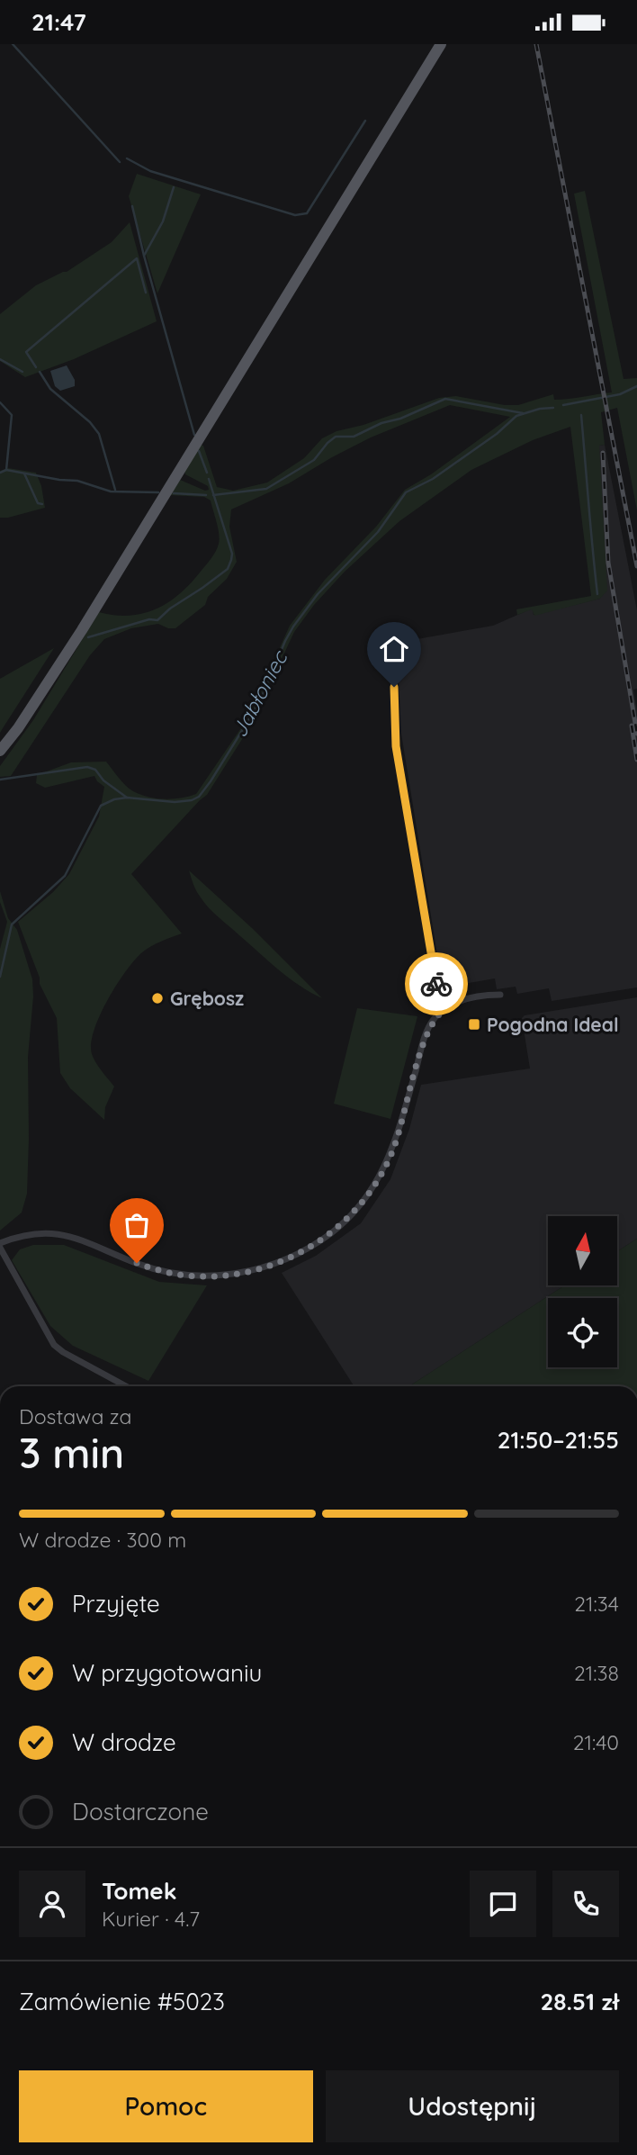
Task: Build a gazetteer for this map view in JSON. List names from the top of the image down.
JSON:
{
  "water": ["Jabłoniec"],
  "places": {
    "other": ["Grębosz"],
    "transit": ["Pogodna Ideal"]
  },
  "north": "top",
  "page": {
    "status": "21:47",
    "heading": ["3 min", "Dostawa za", "21:50–21:55"],
    "panel": [
      "Tomek",
      "Kurier · 4.7",
      "Zamówienie #5023",
      "28.51 zł"
    ],
    "bar": "W drodze · 300 m",
    "list": [
      ["Przyjęte", "21:34"],
      ["W przygotowaniu", "21:38"],
      ["W drodze", "21:40"],
      "Dostarczone"
    ],
    "buttons": ["Pomoc", "Udostępnij"]
  }
}
